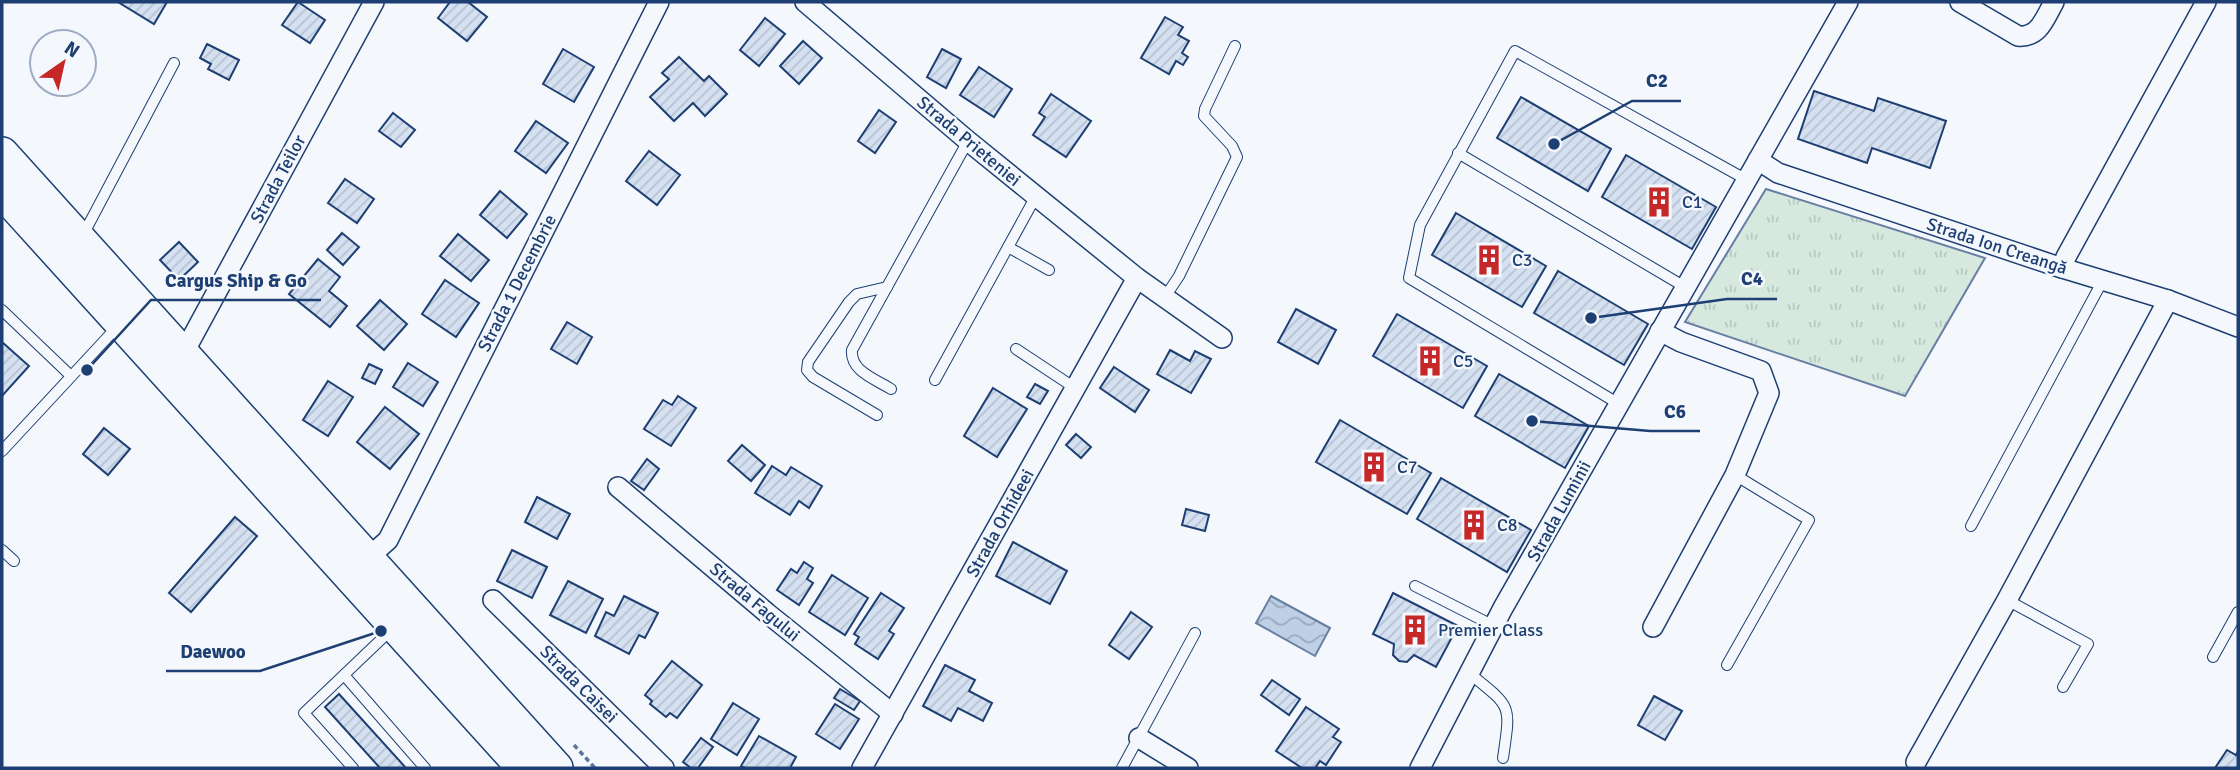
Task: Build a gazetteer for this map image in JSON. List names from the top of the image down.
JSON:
{
  "streets": {
    "street": [
      "Strada Prieteniei",
      "Strada Teilor",
      "Strada Ion Creangă",
      "Strada 1 Decembrie",
      "Strada Luminii",
      "Strada Orhideei",
      "Strada Fagului",
      "Strada Caisei"
    ]
  },
  "crossings": [
    ["Strada Prieteniei", "Strada Orhideei"],
    ["Strada Ion Creangă", "Strada Luminii"],
    ["Strada Orhideei", "Strada Fagului"]
  ],
  "places": {
    "other": [
      "C2",
      "C4",
      "Cargus Ship & Go",
      "C6",
      "Daewoo"
    ],
    "building": [
      "C1",
      "C3",
      "C5",
      "C7",
      "C8",
      "Premier Class"
    ]
  },
  "north": "top right"
}
